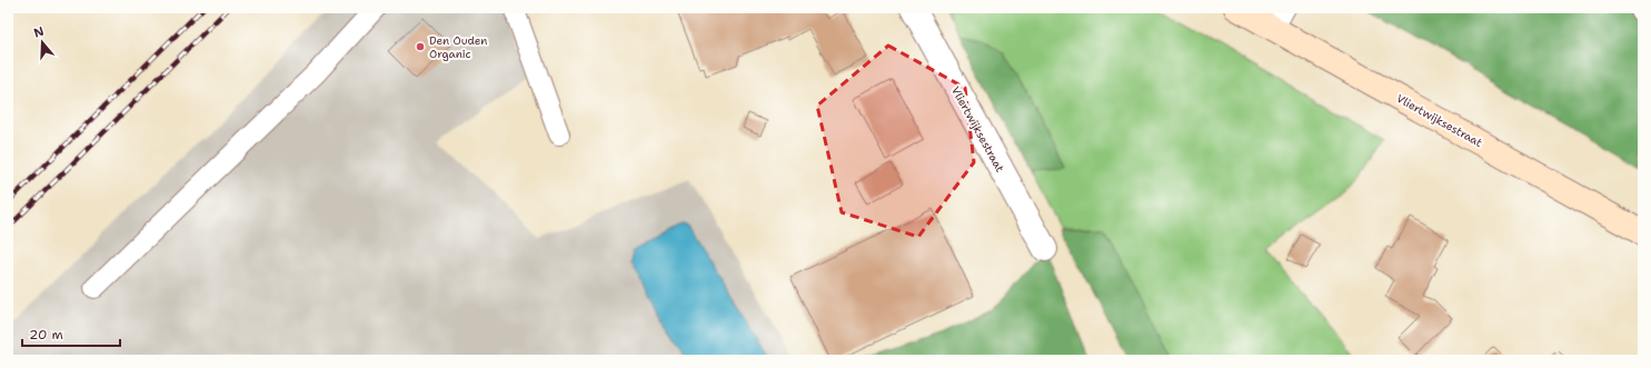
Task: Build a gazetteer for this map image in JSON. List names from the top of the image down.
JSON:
{
  "streets": {
    "street": ["Vliertwijksestraat"]
  },
  "places": ["Den Ouden Organic"],
  "scale_bar": "20 m",
  "north": "top"
}
